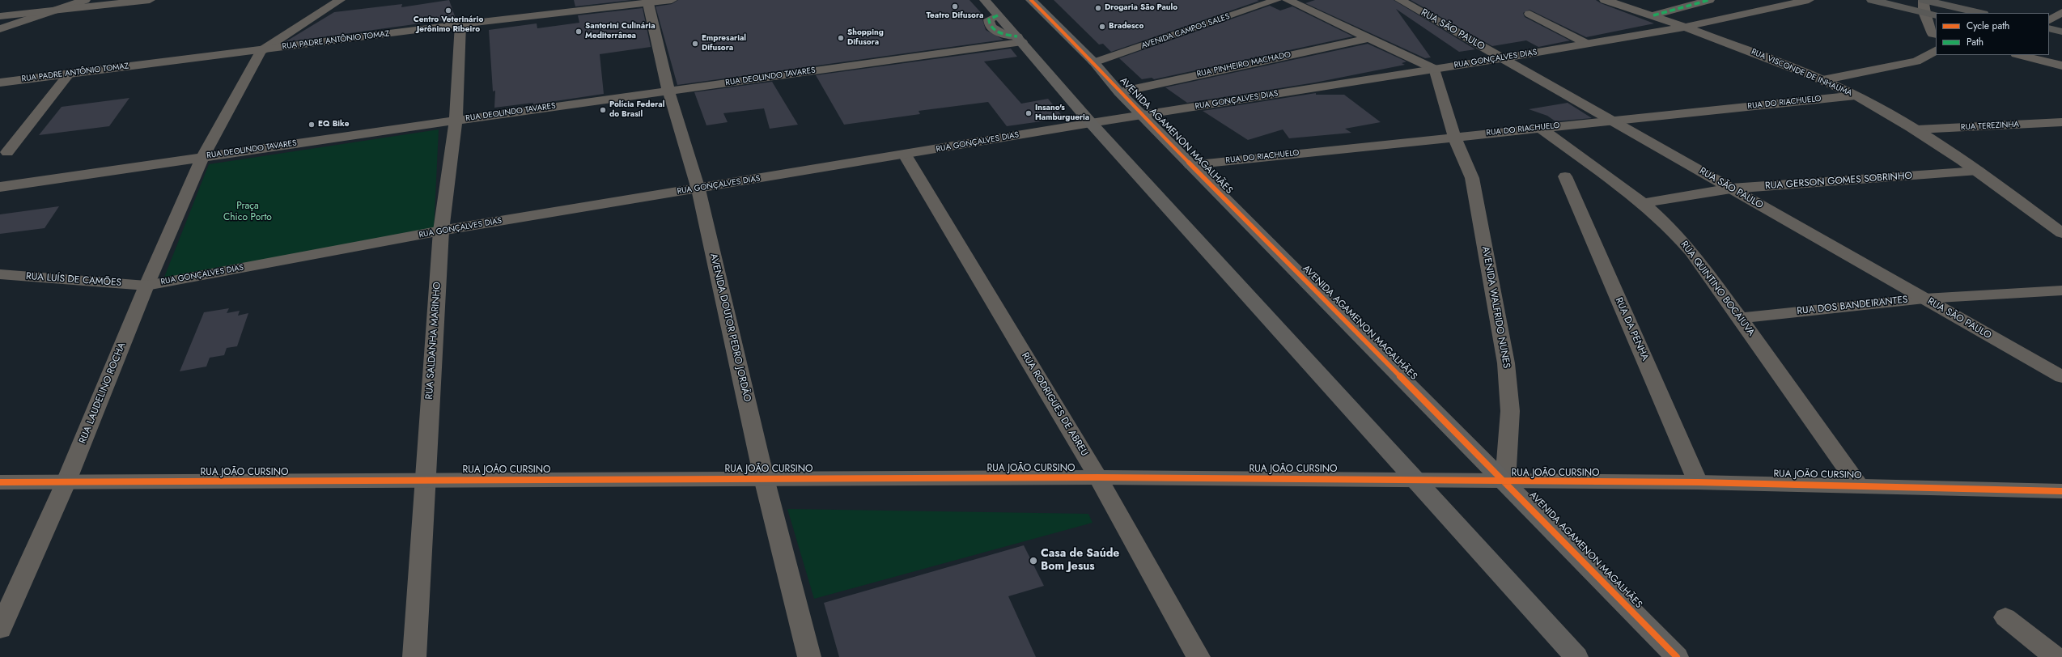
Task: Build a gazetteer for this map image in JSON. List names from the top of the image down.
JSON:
{
  "streets": {
    "main road": ["AVENIDA AGAMENON MAGALHÃES"],
    "street": [
      "RUA SÃO PAULO",
      "AVENIDA CAMPOS SALES",
      "RUA PADRE ANTÔNIO TOMAZ",
      "RUA GONÇALVES DIAS",
      "RUA PINHEIRO MACHADO",
      "RUA VISCONDE DE INHAUMA",
      "RUA DEOLINDO TAVARES",
      "RUA DO RIACHUELO",
      "RUA TEREZINHA",
      "RUA GERSON GOMES SOBRINHO",
      "RUA LUÍS DE CAMÕES",
      "RUA QUINTINO BOCAIUVA",
      "RUA DOS BANDEIRANTES",
      "AVENIDA WALFRIDO NUNES",
      "AVENIDA DOUTOR PEDRO JORDÃO",
      "RUA DA PENHA",
      "RUA SALDANHA MARINHO",
      "RUA LAUDELINO ROCHA",
      "RUA RODRIGUES DE ABREU",
      "RUA JOÃO CURSINO"
    ]
  },
  "crossings": [
    ["RUA SÃO PAULO", "RUA GONÇALVES DIAS"],
    ["RUA SÃO PAULO", "RUA DO RIACHUELO"],
    ["RUA SÃO PAULO", "RUA GERSON GOMES SOBRINHO"],
    ["RUA SÃO PAULO", "RUA DOS BANDEIRANTES"],
    ["AVENIDA CAMPOS SALES", "AVENIDA AGAMENON MAGALHÃES"],
    ["RUA PADRE ANTÔNIO TOMAZ", "AVENIDA DOUTOR PEDRO JORDÃO"],
    ["RUA PADRE ANTÔNIO TOMAZ", "RUA SALDANHA MARINHO"],
    ["RUA PADRE ANTÔNIO TOMAZ", "RUA LAUDELINO ROCHA"],
    ["RUA GONÇALVES DIAS", "RUA VISCONDE DE INHAUMA"],
    ["RUA GONÇALVES DIAS", "AVENIDA AGAMENON MAGALHÃES"],
    ["RUA GONÇALVES DIAS", "RUA LUÍS DE CAMÕES"],
    ["RUA GONÇALVES DIAS", "AVENIDA WALFRIDO NUNES"],
    ["RUA GONÇALVES DIAS", "AVENIDA DOUTOR PEDRO JORDÃO"],
    ["RUA GONÇALVES DIAS", "RUA SALDANHA MARINHO"],
    ["RUA GONÇALVES DIAS", "RUA LAUDELINO ROCHA"],
    ["RUA GONÇALVES DIAS", "RUA RODRIGUES DE ABREU"],
    ["RUA PINHEIRO MACHADO", "AVENIDA AGAMENON MAGALHÃES"],
    ["RUA VISCONDE DE INHAUMA", "RUA DO RIACHUELO"],
    ["RUA VISCONDE DE INHAUMA", "RUA TEREZINHA"],
    ["RUA VISCONDE DE INHAUMA", "RUA GERSON GOMES SOBRINHO"],
    ["RUA DEOLINDO TAVARES", "AVENIDA DOUTOR PEDRO JORDÃO"],
    ["RUA DEOLINDO TAVARES", "RUA SALDANHA MARINHO"],
    ["RUA DEOLINDO TAVARES", "RUA LAUDELINO ROCHA"],
    ["RUA DO RIACHUELO", "AVENIDA AGAMENON MAGALHÃES"],
    ["RUA DO RIACHUELO", "RUA QUINTINO BOCAIUVA"],
    ["RUA DO RIACHUELO", "AVENIDA WALFRIDO NUNES"],
    ["AVENIDA AGAMENON MAGALHÃES", "AVENIDA WALFRIDO NUNES"],
    ["AVENIDA AGAMENON MAGALHÃES", "RUA JOÃO CURSINO"],
    ["RUA GERSON GOMES SOBRINHO", "RUA QUINTINO BOCAIUVA"],
    ["RUA LUÍS DE CAMÕES", "RUA LAUDELINO ROCHA"],
    ["RUA QUINTINO BOCAIUVA", "RUA DOS BANDEIRANTES"],
    ["RUA QUINTINO BOCAIUVA", "RUA JOÃO CURSINO"],
    ["AVENIDA WALFRIDO NUNES", "RUA JOÃO CURSINO"],
    ["AVENIDA DOUTOR PEDRO JORDÃO", "RUA JOÃO CURSINO"],
    ["RUA DA PENHA", "RUA JOÃO CURSINO"],
    ["RUA SALDANHA MARINHO", "RUA JOÃO CURSINO"],
    ["RUA LAUDELINO ROCHA", "RUA JOÃO CURSINO"],
    ["RUA RODRIGUES DE ABREU", "RUA JOÃO CURSINO"]
  ],
  "parks": ["Praça Chico Porto"],
  "places": [
    "Teatro Difusora",
    "Drogaria São Paulo",
    "Centro Veterinário Jerônimo Ribeiro",
    "Bradesco",
    "Santorini Culinária Mediterrânea",
    "Shopping Difusora",
    "Empresarial Difusora",
    "Polícia Federal do Brasil",
    "Insano's Hamburgueria",
    "EQ Bike",
    "Casa de Saúde Bom Jesus"
  ],
  "legend": ["Cycle path", "Path"]
}
